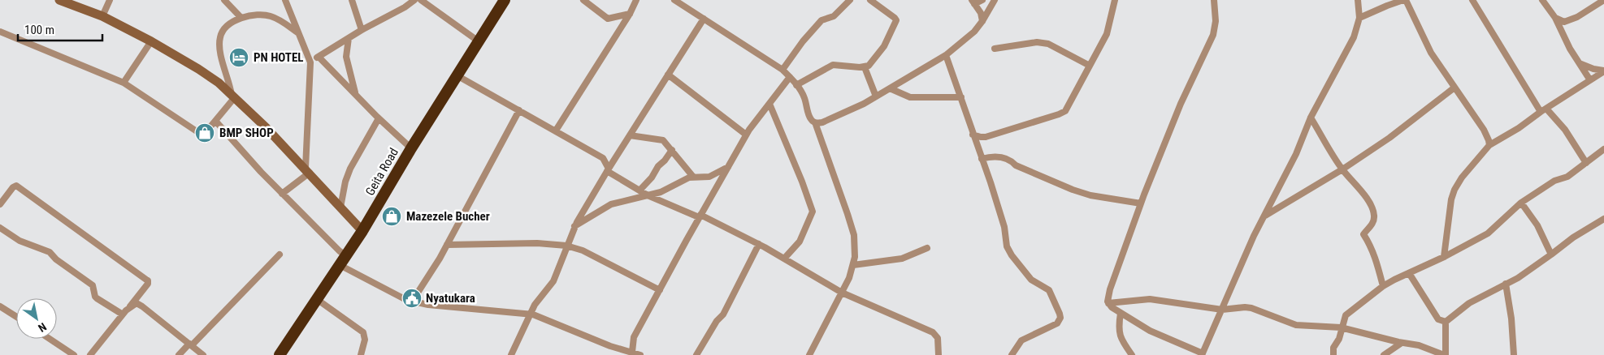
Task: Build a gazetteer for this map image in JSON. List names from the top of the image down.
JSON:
{
  "streets": {
    "highway": ["Geita Road"]
  },
  "places": {
    "hotel": ["PN HOTEL"],
    "shop": ["BMP SHOP", "Mazezele Bucher"],
    "public building": ["Nyatukara"]
  },
  "scale_bar": "100 m",
  "north": "bottom right"
}
